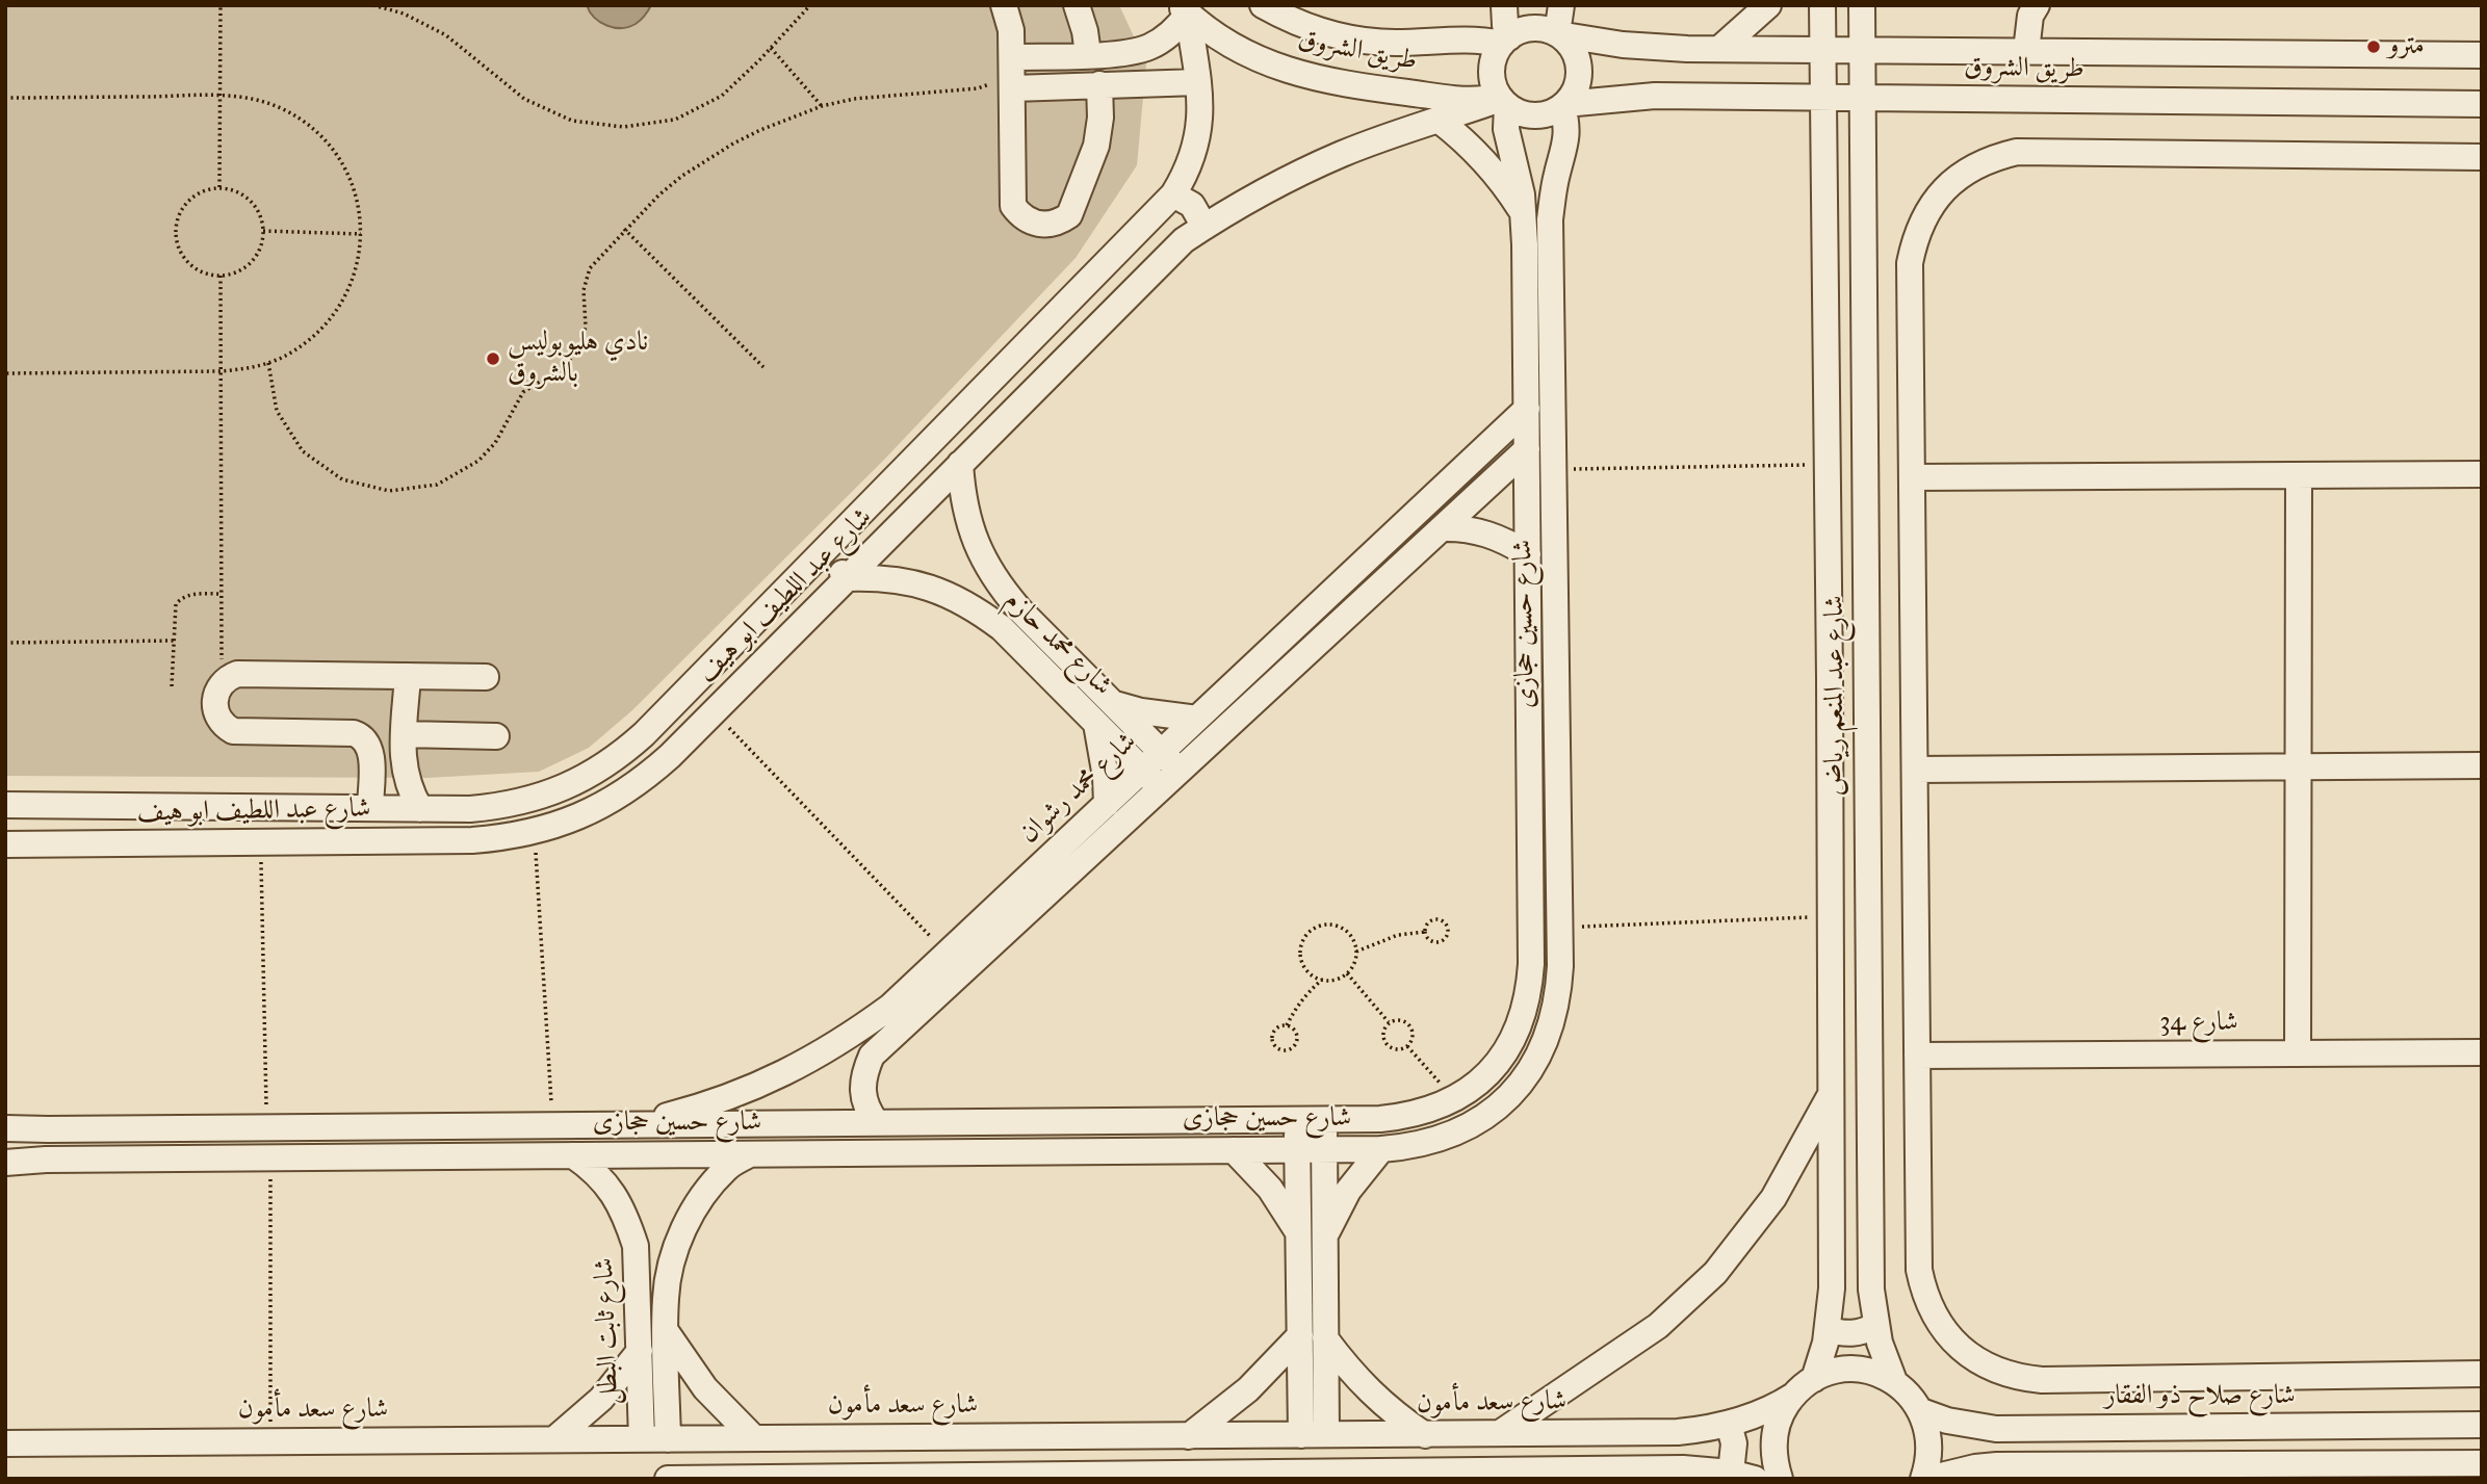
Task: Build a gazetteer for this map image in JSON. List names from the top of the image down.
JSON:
{
  "streets": {
    "street": [
      "طريق الشروق",
      "شارع عبد اللطيف ابو هيف",
      "شارع حسين حجازى",
      "شارع محمد حازم",
      "شارع عبد المنعم رياض",
      "شارع محمد رشوان",
      "شارع 34",
      "شارع ثابت البطل",
      "شارع صلاح ذو الفقار",
      "شارع سعد مأمون"
    ]
  },
  "crossings": [
    ["طريق الشروق", "شارع عبد اللطيف ابو هيف"],
    ["طريق الشروق", "شارع حسين حجازى"],
    ["طريق الشروق", "شارع عبد المنعم رياض"],
    ["شارع عبد اللطيف ابو هيف", "شارع حسين حجازى"],
    ["شارع عبد اللطيف ابو هيف", "شارع محمد حازم"],
    ["شارع حسين حجازى", "شارع محمد رشوان"],
    ["شارع حسين حجازى", "شارع ثابت البطل"],
    ["شارع محمد حازم", "شارع محمد رشوان"],
    ["شارع ثابت البطل", "شارع سعد مأمون"]
  ],
  "places": ["مترو", "نادي هليوبوليس بالشروق"]
}
